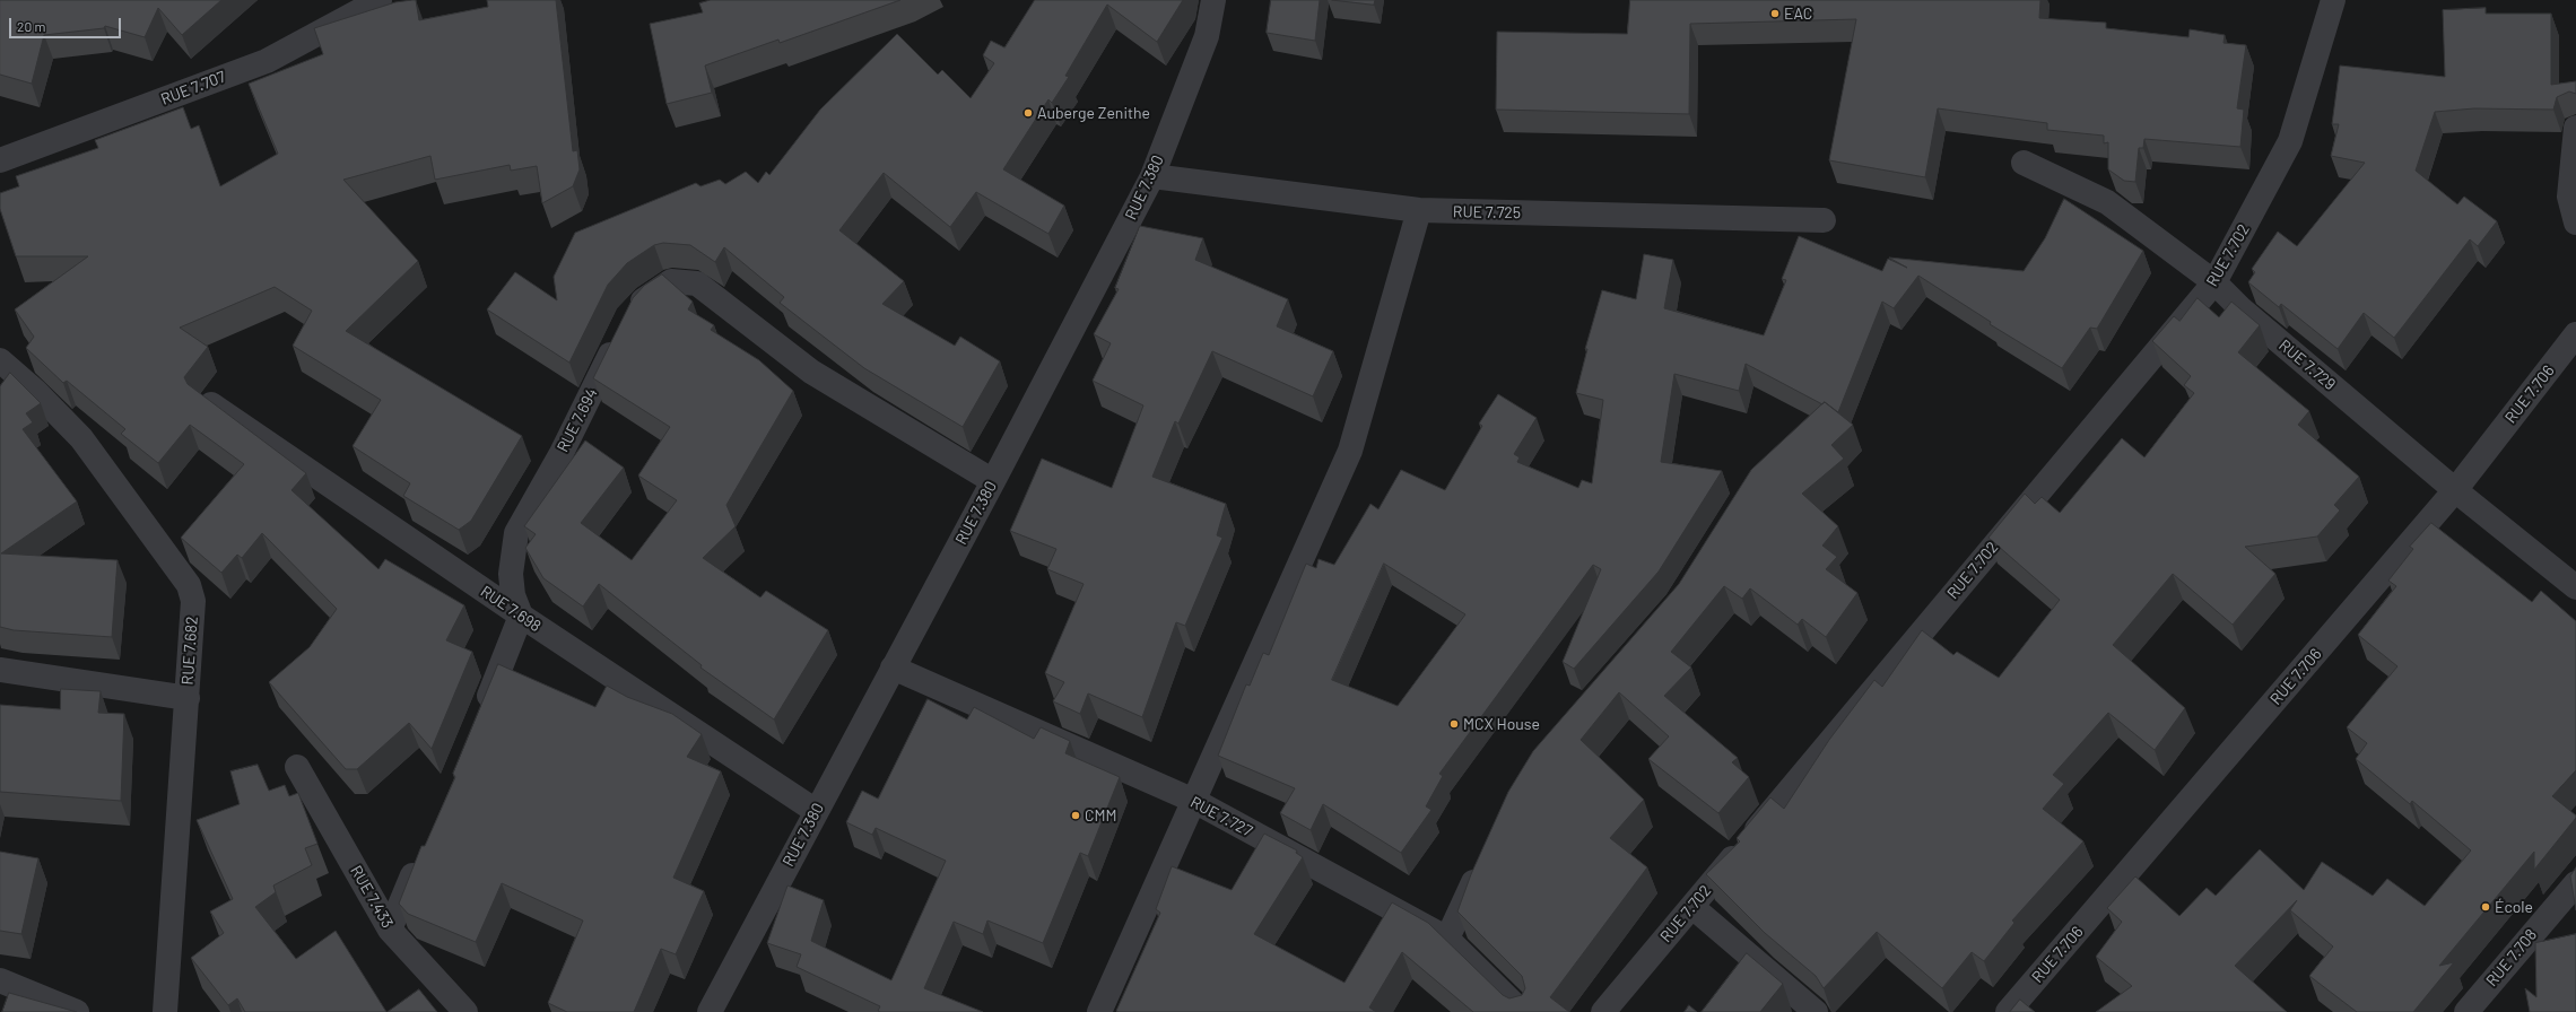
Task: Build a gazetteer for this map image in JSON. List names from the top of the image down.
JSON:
{
  "streets": {
    "street": [
      "RUE 7.707",
      "RUE 7.380",
      "RUE 7.725",
      "RUE 7.702",
      "RUE 7.729",
      "RUE 7.706",
      "RUE 7.694",
      "RUE 7.698",
      "RUE 7.682",
      "RUE 7.727",
      "RUE 7.433",
      "RUE 7.708"
    ]
  },
  "crossings": [
    ["RUE 7.380", "RUE 7.725"],
    ["RUE 7.380", "RUE 7.694"],
    ["RUE 7.380", "RUE 7.698"],
    ["RUE 7.380", "RUE 7.727"],
    ["RUE 7.702", "RUE 7.729"],
    ["RUE 7.729", "RUE 7.706"],
    ["RUE 7.694", "RUE 7.698"]
  ],
  "places": [
    "EAC",
    "Auberge Zenithe",
    "MCX House",
    "CMM",
    "École"
  ],
  "scale_bar": "20 m"
}
